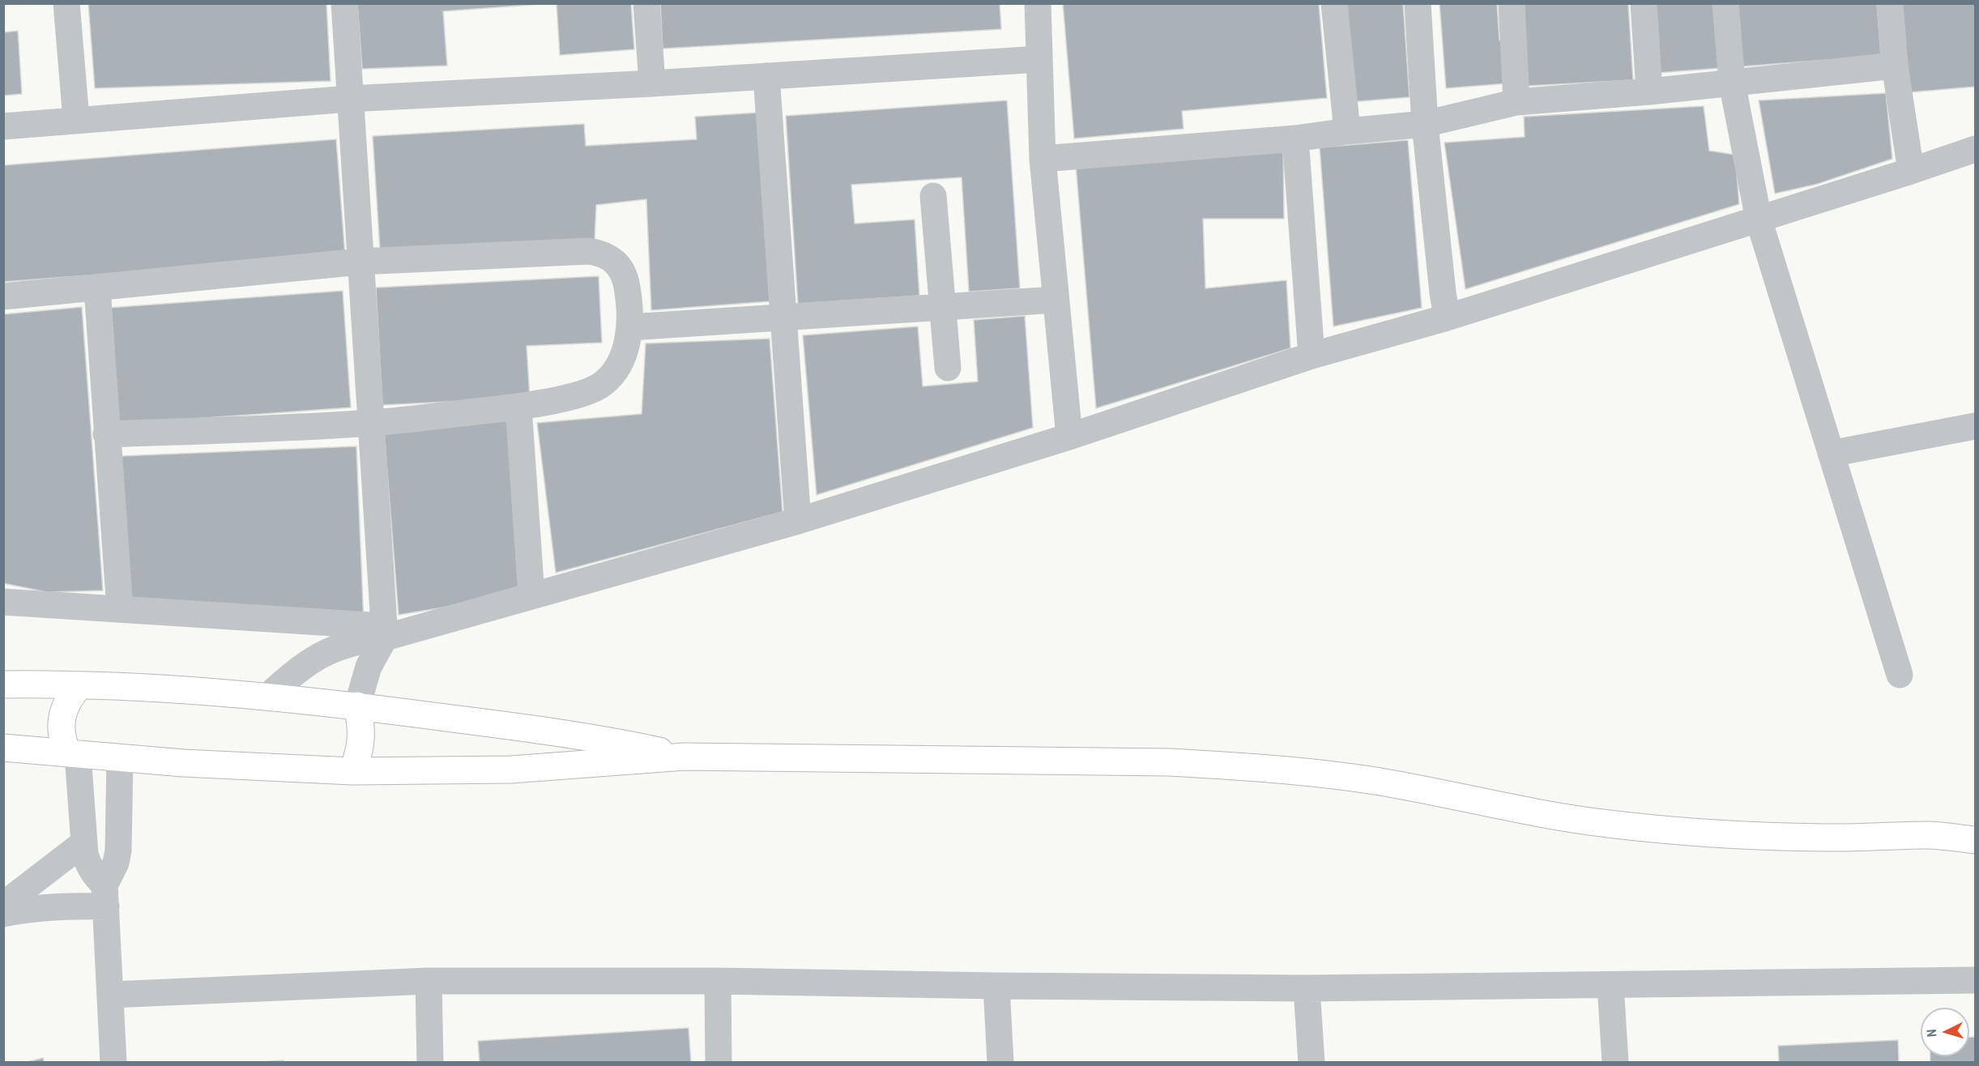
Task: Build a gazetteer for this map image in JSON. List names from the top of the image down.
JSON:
{
  "north": "left"
}
